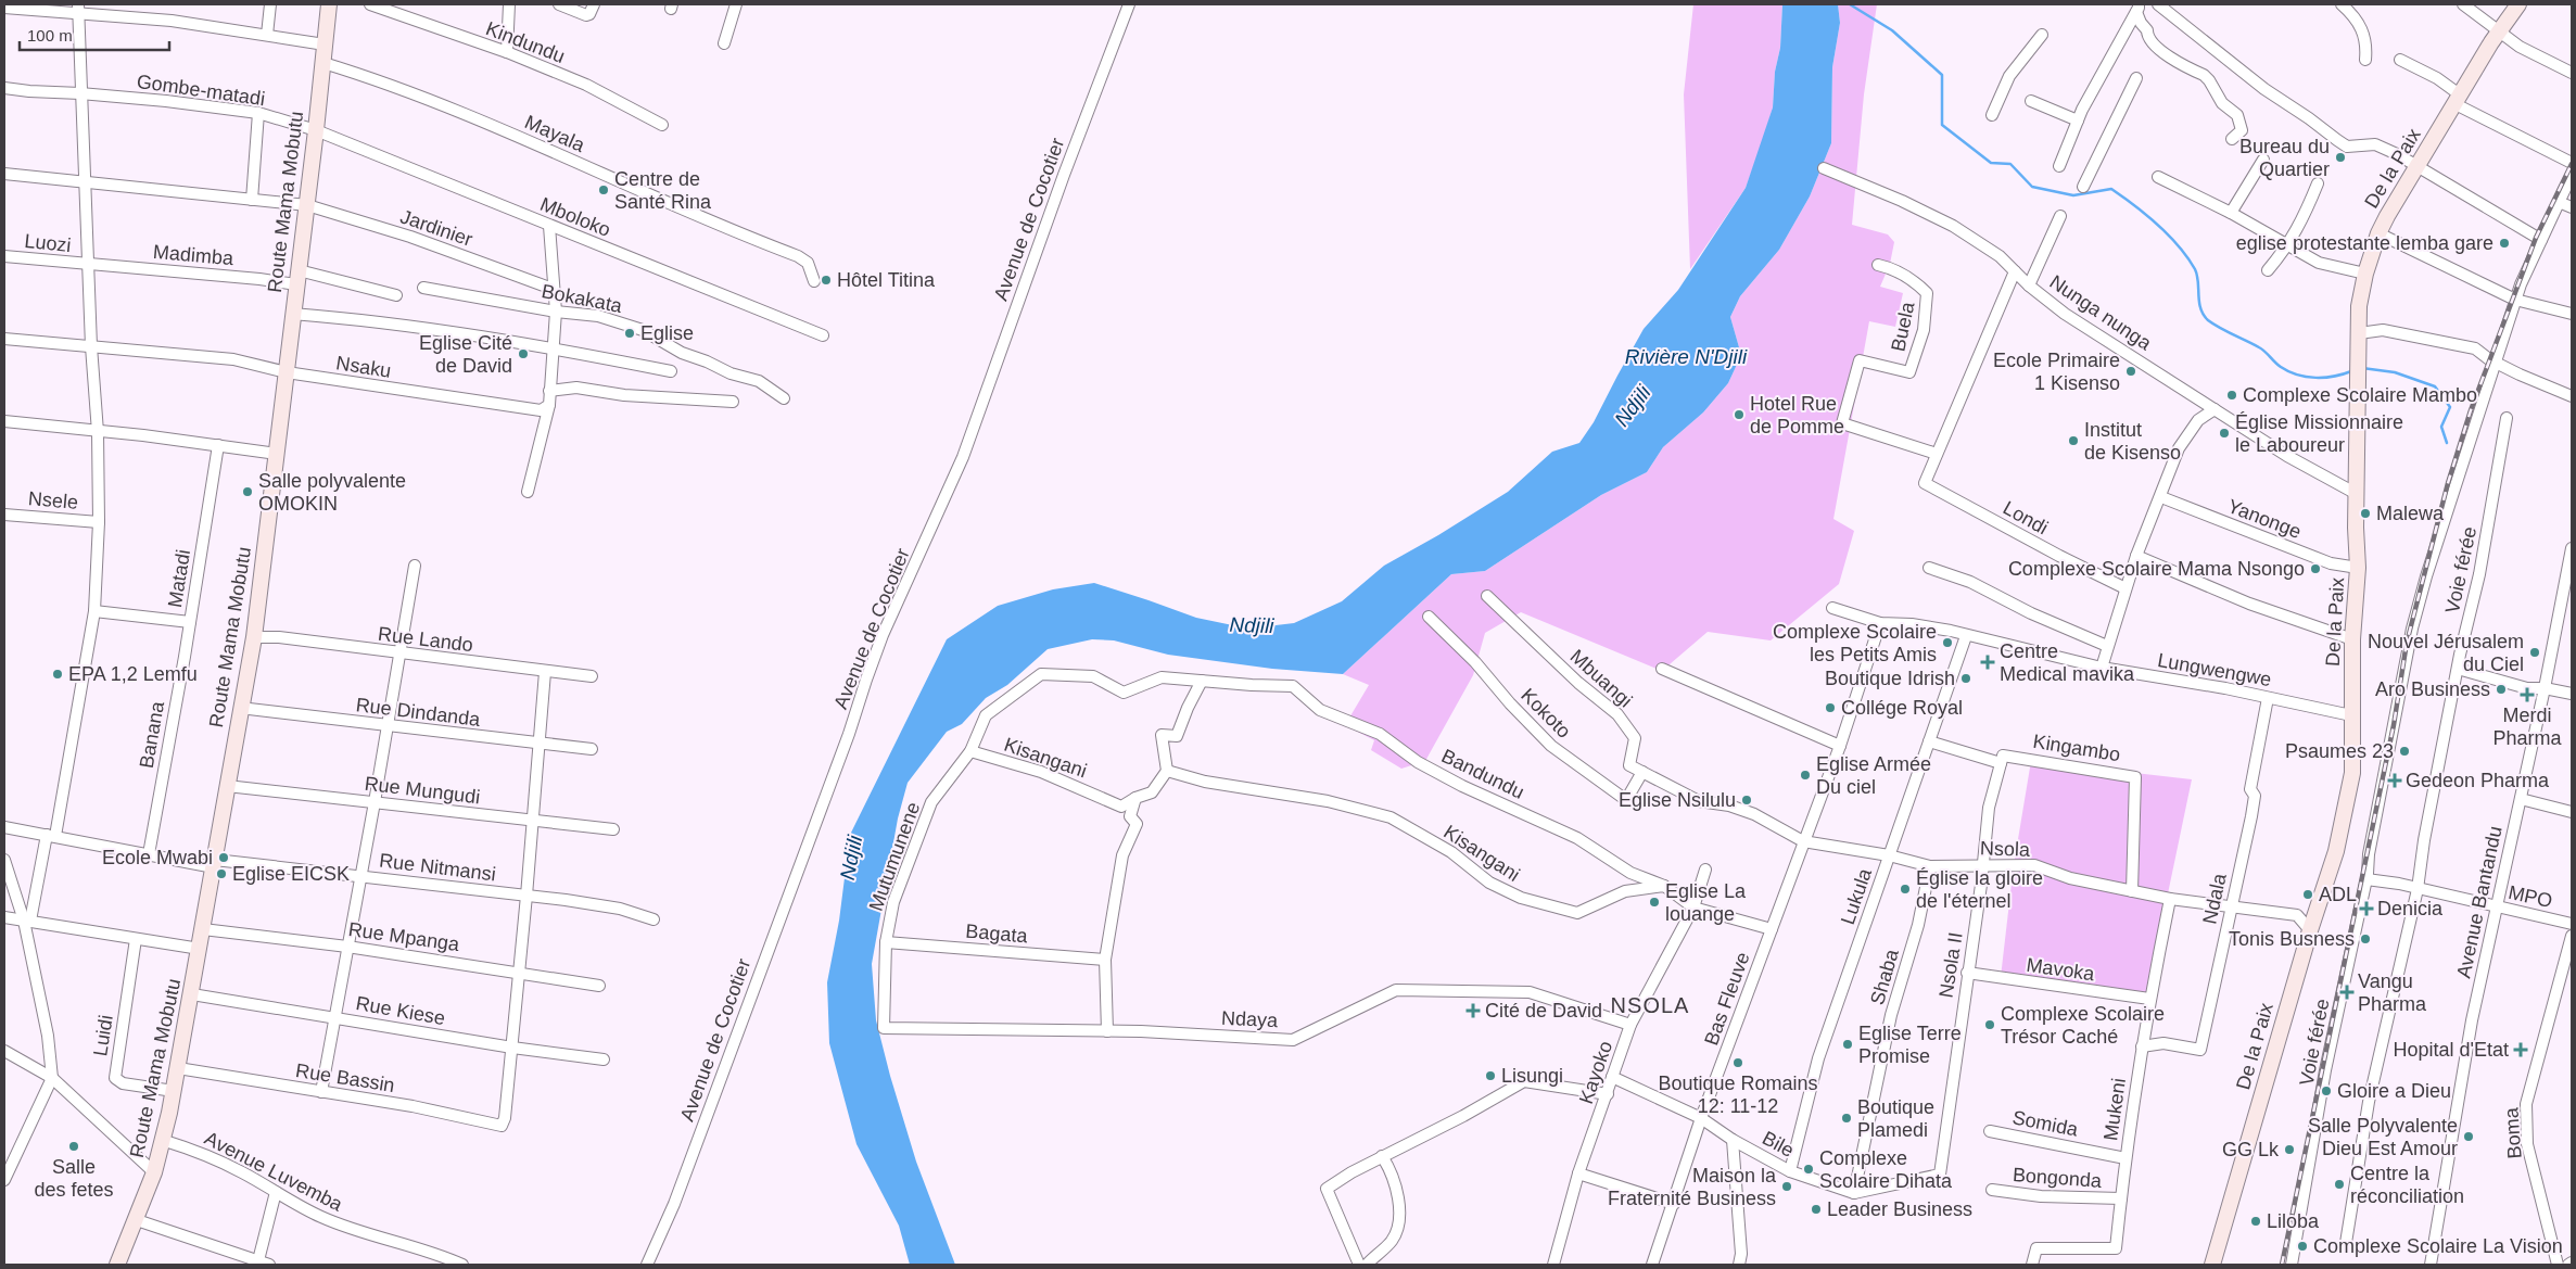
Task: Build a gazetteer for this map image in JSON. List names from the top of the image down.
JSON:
{
  "streets": {
    "street": [
      "Kindundu",
      "Gombe-matadi",
      "Mayala",
      "De la Paix",
      "Route Mama Mobutu",
      "Mboloko",
      "Avenue de Cocotier",
      "Jardinier",
      "Luozi",
      "Madimba",
      "Bokakata",
      "Nunga nunga",
      "Buela",
      "Nsaku",
      "Nsele",
      "Londi",
      "Yanonge",
      "Voie férée",
      "Matadi",
      "Rue Lando",
      "Lungwengwe",
      "Mbuangi",
      "Rue Dindanda",
      "Kokoto",
      "Banana",
      "Kingambo",
      "Kisangani",
      "Bandundu",
      "Rue Mungudi",
      "Nsola",
      "Mutumunene",
      "Rue Nitmansi",
      "Lukula",
      "MPO",
      "Ndala",
      "Avenue Bantandu",
      "Bagata",
      "Rue Mpanga",
      "Nsola II",
      "Mavoka",
      "Shaba",
      "Bas Fleuve",
      "Rue Kiese",
      "Ndaya",
      "Luidi",
      "Kayoko",
      "Rue Bassin",
      "Mukeni",
      "Somida",
      "Boma",
      "Bile",
      "Avenue Luvemba",
      "Bongonda"
    ]
  },
  "crossings": [
    ["Gombe-matadi", "Route Mama Mobutu"],
    ["Gombe-matadi", "Mboloko"],
    ["Mayala", "Route Mama Mobutu"],
    ["De la Paix", "Nunga nunga"],
    ["De la Paix", "Yanonge"],
    ["De la Paix", "Lungwengwe"],
    ["De la Paix", "Nsola"],
    ["Route Mama Mobutu", "Mboloko"],
    ["Route Mama Mobutu", "Jardinier"],
    ["Route Mama Mobutu", "Madimba"],
    ["Route Mama Mobutu", "Nsaku"],
    ["Route Mama Mobutu", "Rue Lando"],
    ["Route Mama Mobutu", "Rue Dindanda"],
    ["Route Mama Mobutu", "Rue Mungudi"],
    ["Route Mama Mobutu", "Rue Nitmansi"],
    ["Route Mama Mobutu", "Rue Mpanga"],
    ["Route Mama Mobutu", "Rue Kiese"],
    ["Route Mama Mobutu", "Luidi"],
    ["Route Mama Mobutu", "Rue Bassin"],
    ["Route Mama Mobutu", "Avenue Luvemba"],
    ["Luozi", "Madimba"],
    ["Buela", "Londi"],
    ["Voie férée", "MPO"],
    ["Matadi", "Banana"],
    ["Lungwengwe", "Lukula"],
    ["Lungwengwe", "Ndala"],
    ["Lungwengwe", "Bas Fleuve"],
    ["Mbuangi", "Kokoto"],
    ["Mbuangi", "Nsola"],
    ["Kokoto", "Nsola"],
    ["Kingambo", "Nsola"],
    ["Kingambo", "Nsola II"],
    ["Kisangani", "Bandundu"],
    ["Kisangani", "Mutumunene"],
    ["Bandundu", "Mutumunene"],
    ["Nsola", "Lukula"],
    ["Nsola", "Ndala"],
    ["Nsola", "Nsola II"],
    ["Nsola", "Shaba"],
    ["Nsola", "Bas Fleuve"],
    ["Nsola", "Mukeni"],
    ["Mutumunene", "Bagata"],
    ["Mutumunene", "Ndaya"],
    ["Lukula", "Bile"],
    ["MPO", "Avenue Bantandu"],
    ["Ndala", "Mukeni"],
    ["Nsola II", "Mavoka"],
    ["Nsola II", "Shaba"],
    ["Nsola II", "Bile"],
    ["Mavoka", "Mukeni"],
    ["Shaba", "Bile"],
    ["Bas Fleuve", "Bile"],
    ["Rue Kiese", "Rue Bassin"],
    ["Ndaya", "Kayoko"],
    ["Kayoko", "Bile"],
    ["Mukeni", "Somida"],
    ["Mukeni", "Bongonda"]
  ],
  "districts": ["NSOLA"],
  "water": ["Rivière N'Djili", "Ndjili"],
  "places": {
    "other": [
      "Bureau du Quartier",
      "Centre de Santé Rina",
      "eglise protestante lemba gare",
      "Hôtel Titina",
      "Eglise",
      "Eglise Cité de David",
      "Ecole Primaire 1 Kisenso",
      "Complexe Scolaire Mambo",
      "Hotel Rue de Pomme",
      "Église Missionnaire le Laboureur",
      "Institut de Kisenso",
      "Salle polyvalente OMOKIN",
      "Malewa",
      "Complexe Scolaire Mama Nsongo",
      "Complexe Scolaire les Petits Amis",
      "Nouvel Jérusalem du Ciel",
      "EPA 1,2 Lemfu",
      "Boutique Idrish",
      "Aro Business",
      "Collége Royal",
      "Psaumes 23",
      "Eglise Armée Du ciel",
      "Eglise Nsilulu",
      "Ecole Mwabi",
      "Eglise EICSK",
      "Église la gloire de l'éternel",
      "ADL",
      "Eglise La louange",
      "Tonis Busness",
      "Complexe Scolaire Trésor Caché",
      "Eglise Terre Promise",
      "Boutique Romains 12: 11-12",
      "Lisungi",
      "Gloire a Dieu",
      "Boutique Plamedi",
      "Salle Polyvalente Dieu Est Amour",
      "Salle des fetes",
      "GG Lk",
      "Complexe Scolaire Dihata",
      "Centre la réconciliation",
      "Maison la Fraternité Business",
      "Leader Business",
      "Liloba",
      "Complexe Scolaire La Vision"
    ],
    "health": [
      "Centre Medical mavika",
      "Merdi Pharma",
      "Gedeon Pharma",
      "Denicia",
      "Vangu Pharma",
      "Cité de David",
      "Hopital d'Etat"
    ]
  },
  "scale_bar": "100 m"
}
